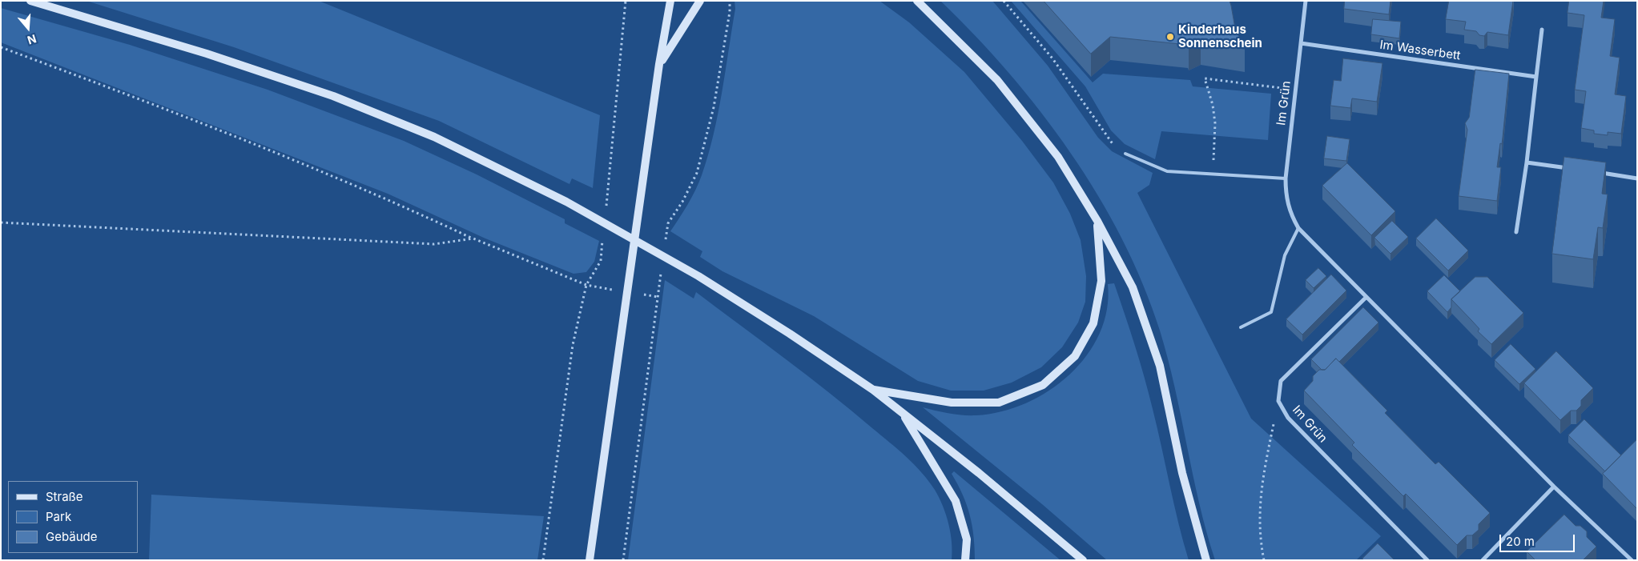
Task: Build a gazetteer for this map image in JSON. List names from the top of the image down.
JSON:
{
  "streets": {
    "street": ["Im Wasserbett", "Im Grün"]
  },
  "crossings": [
    ["Im Wasserbett", "Im Grün"]
  ],
  "places": ["Kinderhaus Sonnenschein"],
  "legend": ["Straße", "Park", "Gebäude"],
  "scale_bar": "20 m",
  "north": "bottom"
}
